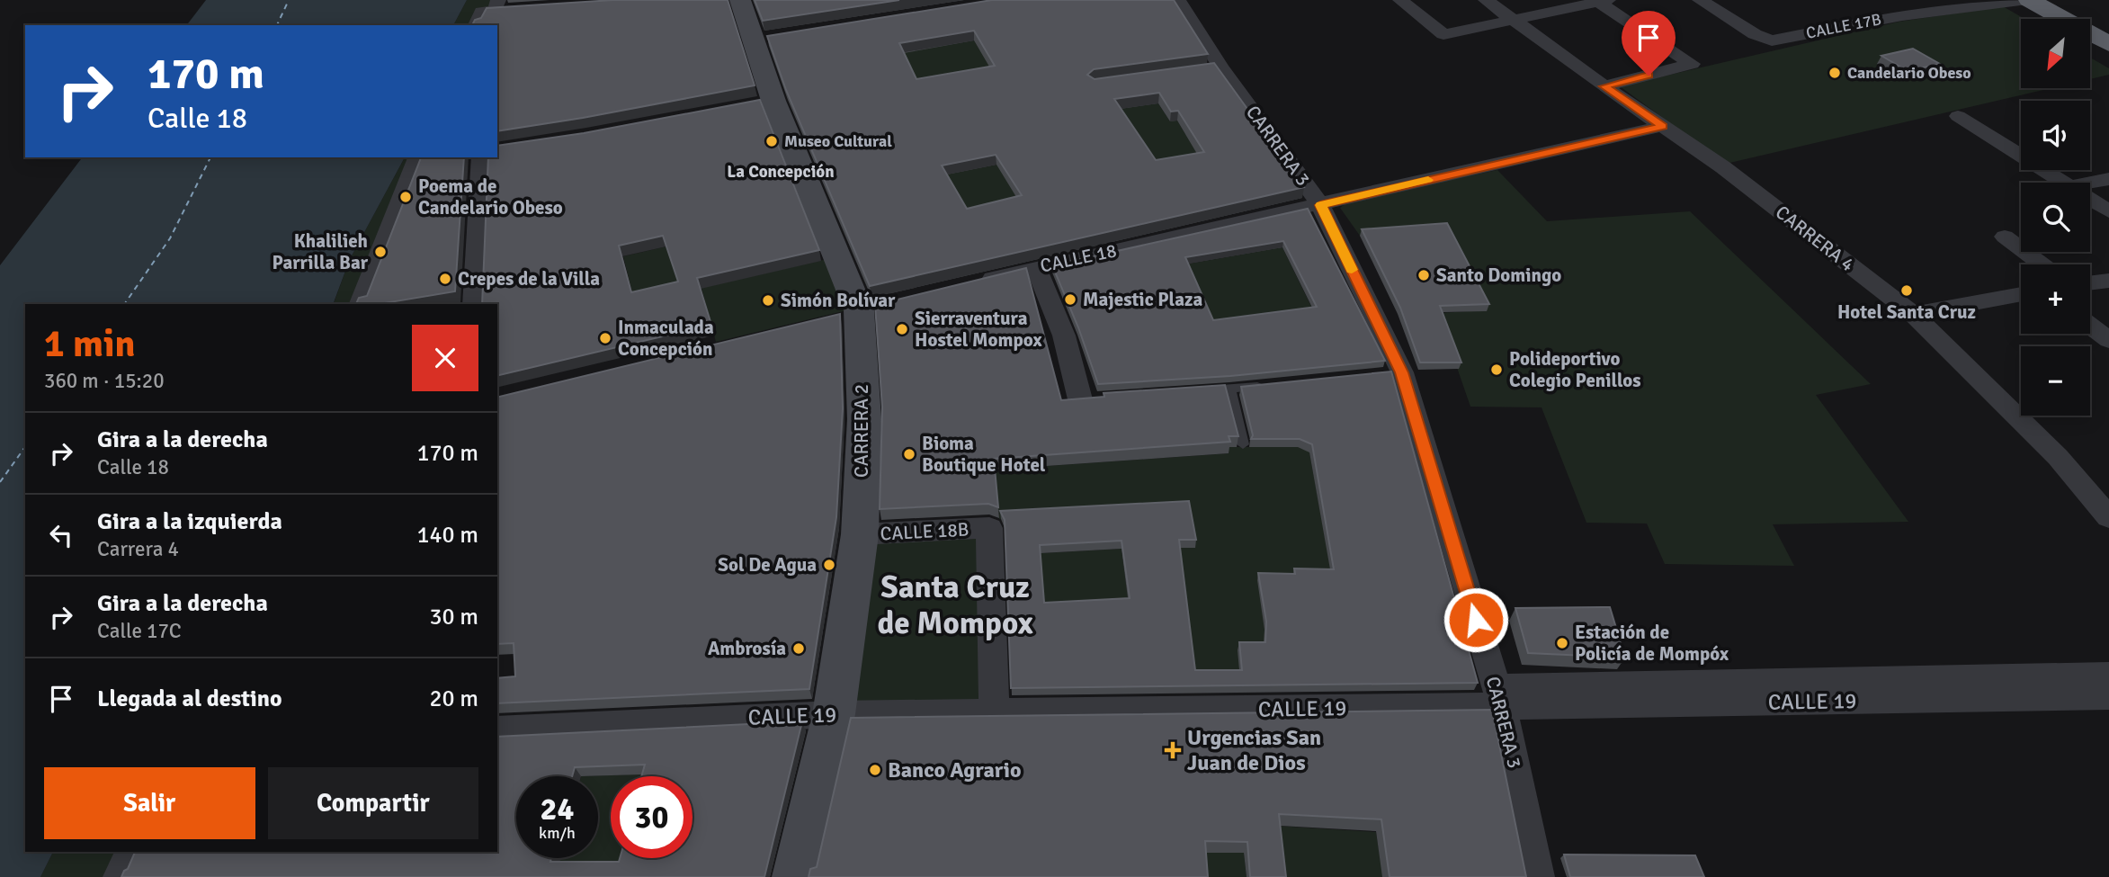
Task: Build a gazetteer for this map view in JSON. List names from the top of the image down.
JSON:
{
  "streets": {
    "main road": ["CARRERA 2"],
    "street": [
      "CALLE 17B",
      "CARRERA 3",
      "CARRERA 4",
      "CALLE 18",
      "CALLE 18B",
      "CALLE 19"
    ]
  },
  "crossings": [
    ["CARRERA 3", "CALLE 18"],
    ["CARRERA 3", "CALLE 19"],
    ["CARRERA 4", "CALLE 18"],
    ["CARRERA 2", "CALLE 18B"],
    ["CARRERA 2", "CALLE 19"],
    ["CALLE 18B", "CALLE 19"]
  ],
  "districts": ["La Concepción", "Santa Cruz de Mompox"],
  "places": {
    "other": [
      "Candelario Obeso",
      "Museo Cultural",
      "Poema de Candelario Obeso",
      "Khalilieh Parrilla Bar",
      "Santo Domingo",
      "Crepes de la Villa",
      "Hotel Santa Cruz",
      "Majestic Plaza",
      "Simón Bolívar",
      "Sierraventura Hostel Mompox",
      "Inmaculada Concepción",
      "Polideportivo Colegio Penillos",
      "Bioma Boutique Hotel",
      "Sol De Agua",
      "Estación de Policía de Mompóx",
      "Ambrosía",
      "Banco Agrario"
    ],
    "health": ["Urgencias San Juan de Dios"]
  },
  "north": "bottom left",
  "page": {
    "map_buttons": ["+", "−"],
    "turn": ["170 m", "Calle 18"],
    "heading": ["1 min", "360 m · 15:20"],
    "list": [
      {
        "name": "Gira a la derecha",
        "note": "Calle 18",
        "value": "170 m"
      },
      {
        "name": "Gira a la izquierda",
        "note": "Carrera 4",
        "value": "140 m"
      },
      {
        "name": "Gira a la derecha",
        "note": "Calle 17C",
        "value": "30 m"
      },
      {
        "name": "Llegada al destino",
        "value": "20 m"
      }
    ],
    "buttons": ["Salir", "Compartir"],
    "speed": "24 km/h",
    "limit": "30"
  }
}
